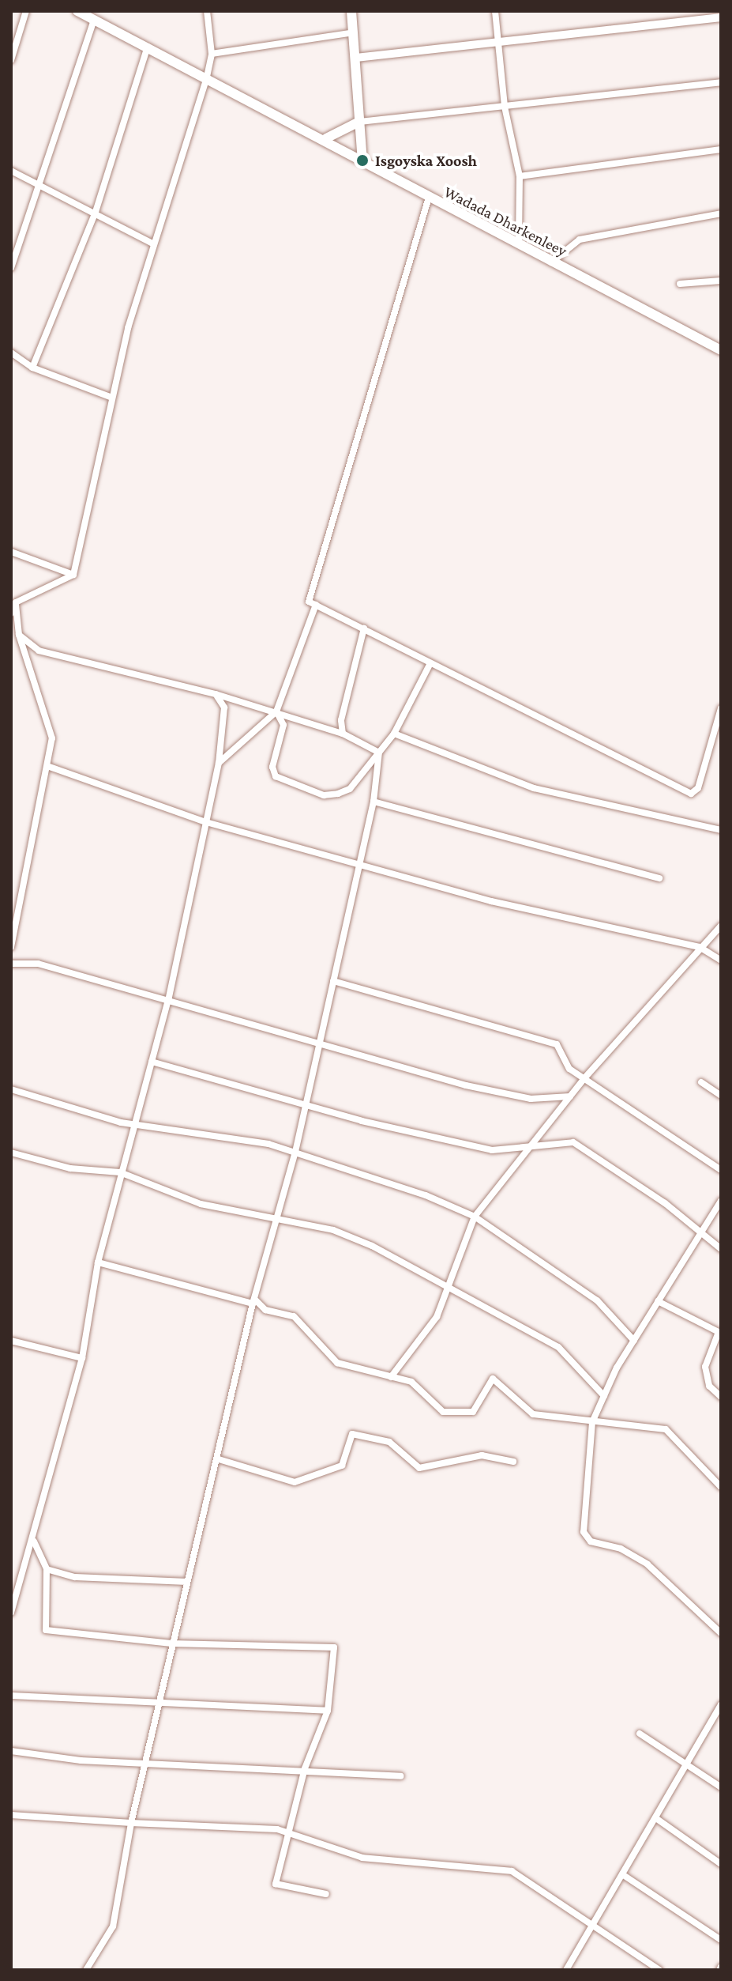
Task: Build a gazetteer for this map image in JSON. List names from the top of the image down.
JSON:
{
  "streets": {
    "main road": ["Wadada Dharkenleey"]
  },
  "places": ["Isgoyska Xoosh"]
}
